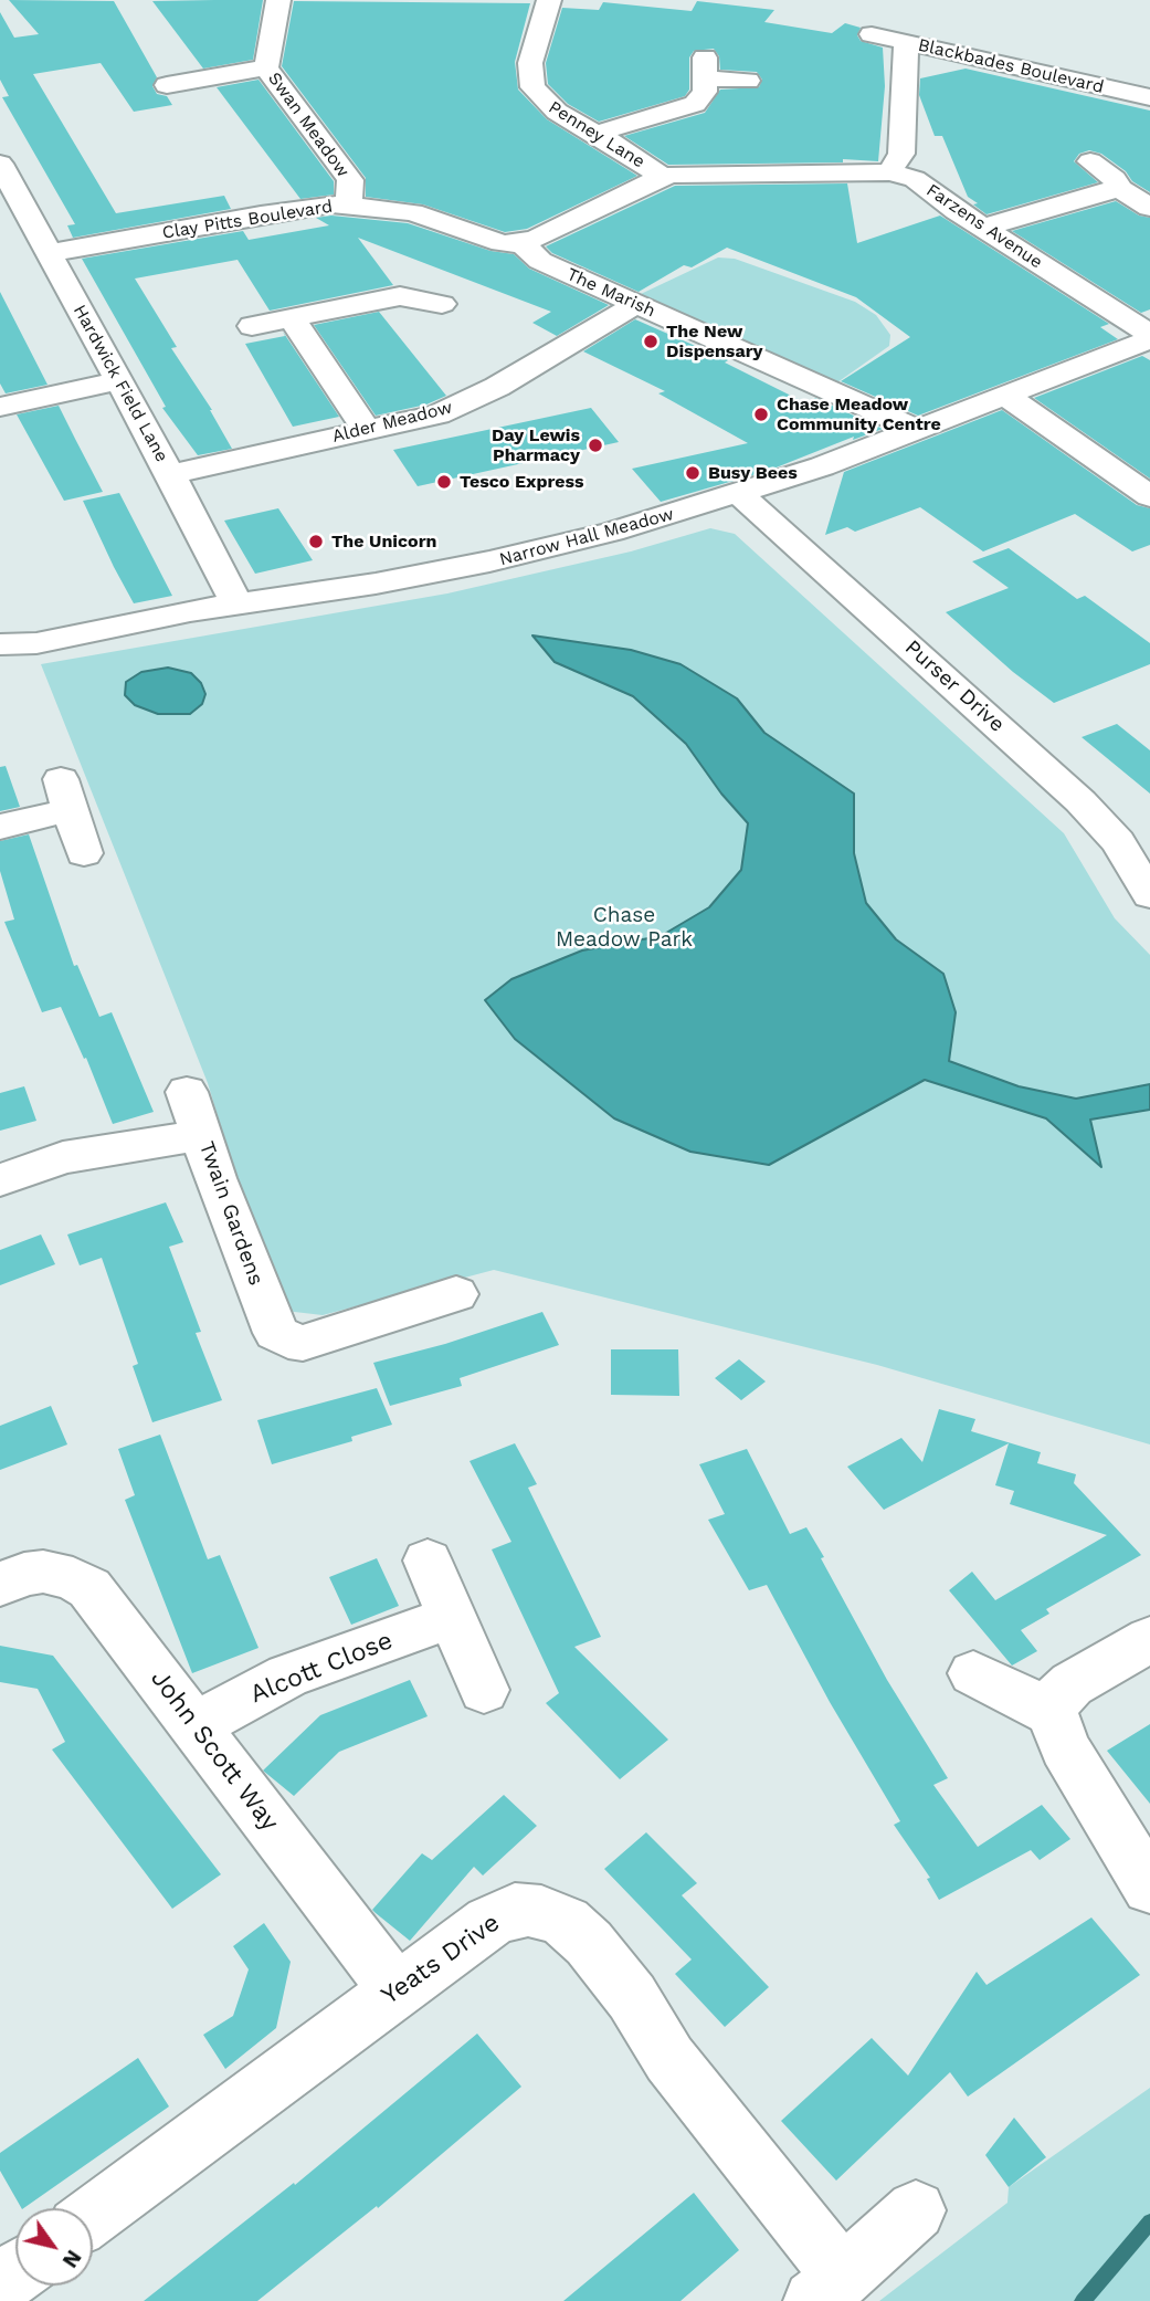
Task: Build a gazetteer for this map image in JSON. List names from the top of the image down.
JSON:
{
  "streets": {
    "street": [
      "Blackbades Boulevard",
      "Swan Meadow",
      "Penney Lane",
      "Clay Pitts Boulevard",
      "Farzens Avenue",
      "The Marish",
      "Hardwick Field Lane",
      "Alder Meadow",
      "Narrow Hall Meadow",
      "Purser Drive",
      "Twain Gardens",
      "Alcott Close",
      "John Scott Way",
      "Yeats Drive"
    ]
  },
  "crossings": [
    ["Swan Meadow", "Clay Pitts Boulevard"],
    ["Clay Pitts Boulevard", "The Marish"],
    ["Clay Pitts Boulevard", "Hardwick Field Lane"],
    ["Farzens Avenue", "Narrow Hall Meadow"],
    ["The Marish", "Alder Meadow"],
    ["The Marish", "Narrow Hall Meadow"],
    ["Hardwick Field Lane", "Alder Meadow"],
    ["Hardwick Field Lane", "Narrow Hall Meadow"],
    ["Narrow Hall Meadow", "Purser Drive"],
    ["Alcott Close", "John Scott Way"],
    ["John Scott Way", "Yeats Drive"]
  ],
  "parks": ["Chase Meadow Park"],
  "places": [
    "The New Dispensary",
    "Chase Meadow Community Centre",
    "Day Lewis Pharmacy",
    "Busy Bees",
    "Tesco Express",
    "The Unicorn"
  ],
  "north": "bottom right"
}
